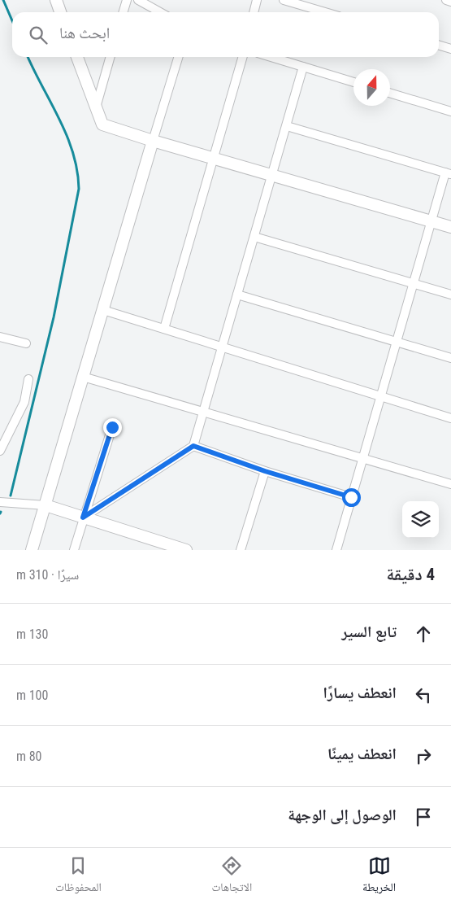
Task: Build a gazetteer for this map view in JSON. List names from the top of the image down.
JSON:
{
  "north": "top",
  "page": {
    "search": "ابحث هنا",
    "heading": ["4 دقيقة", "سيرًا · 310 m"],
    "list": [
      ["تابع السير", "130 m"],
      ["انعطف يسارًا", "100 m"],
      ["انعطف يمينًا", "80 m"],
      "الوصول إلى الوجهة"
    ],
    "nav": ["الخريطة", "الاتجاهات", "المحفوظات"]
  }
}
